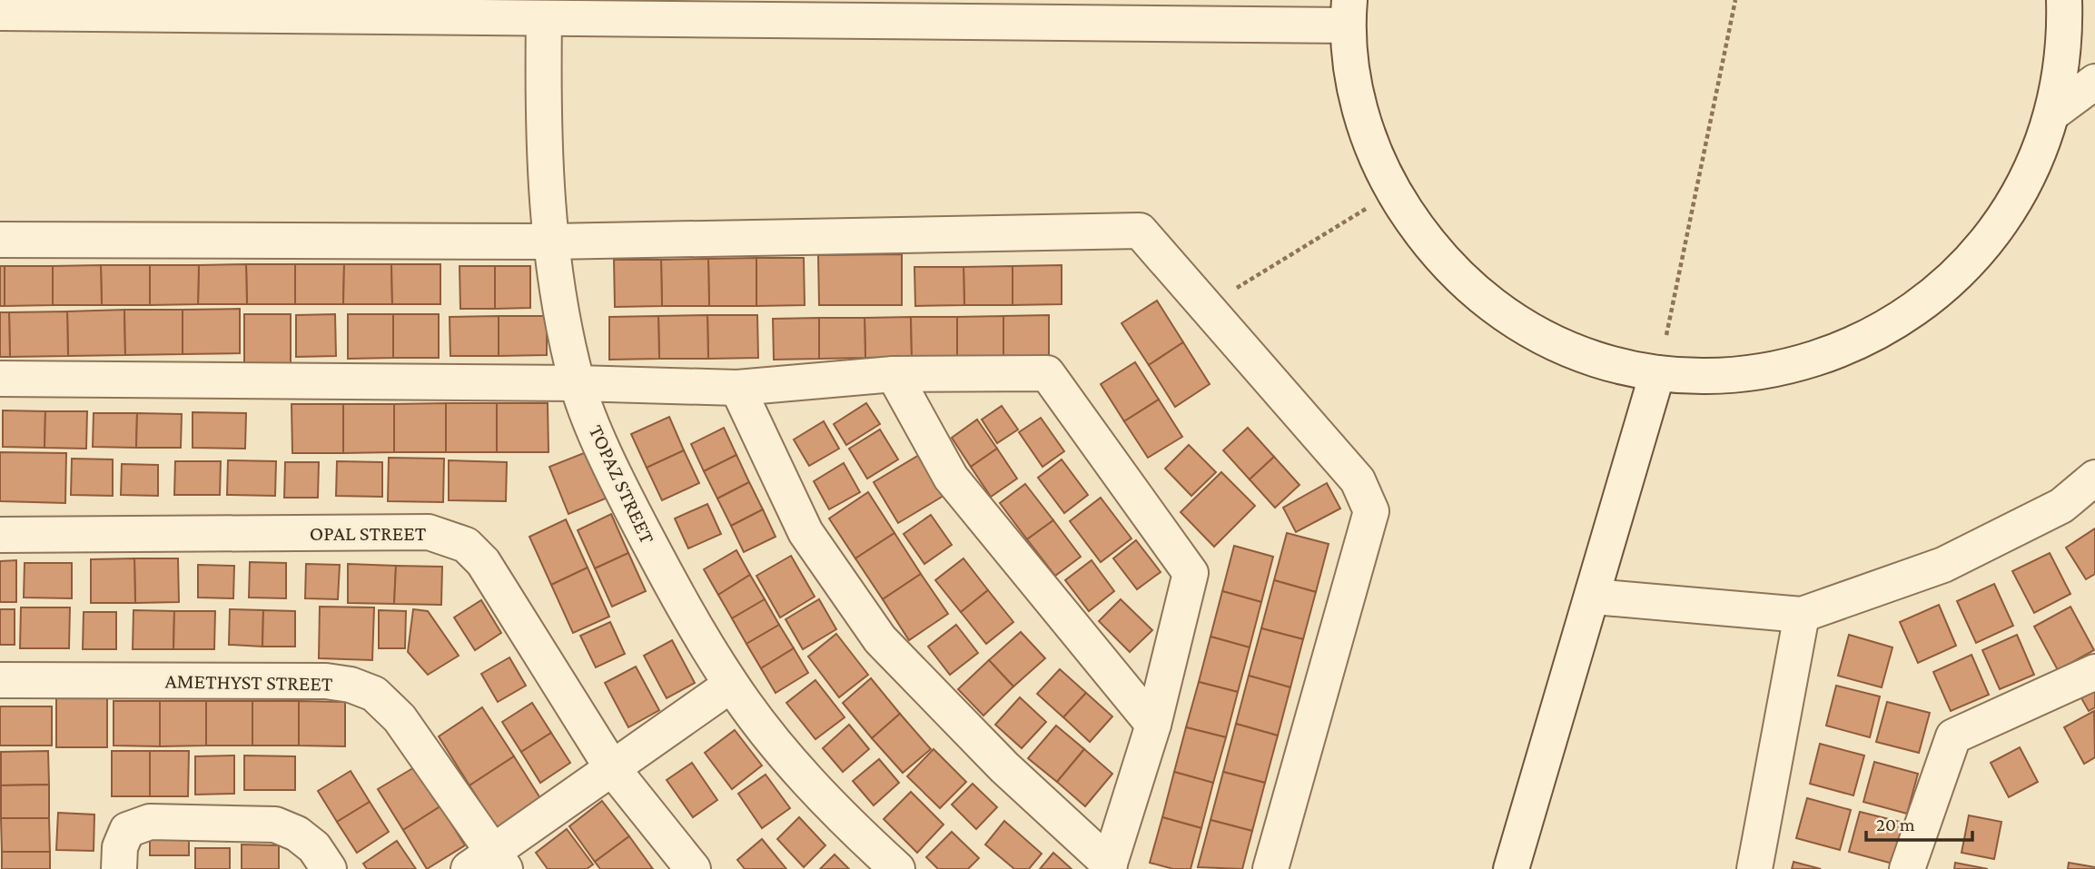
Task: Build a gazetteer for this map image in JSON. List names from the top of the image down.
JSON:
{
  "streets": {
    "street": ["TOPAZ STREET", "OPAL STREET", "AMETHYST STREET"]
  },
  "scale_bar": "20 m"
}
